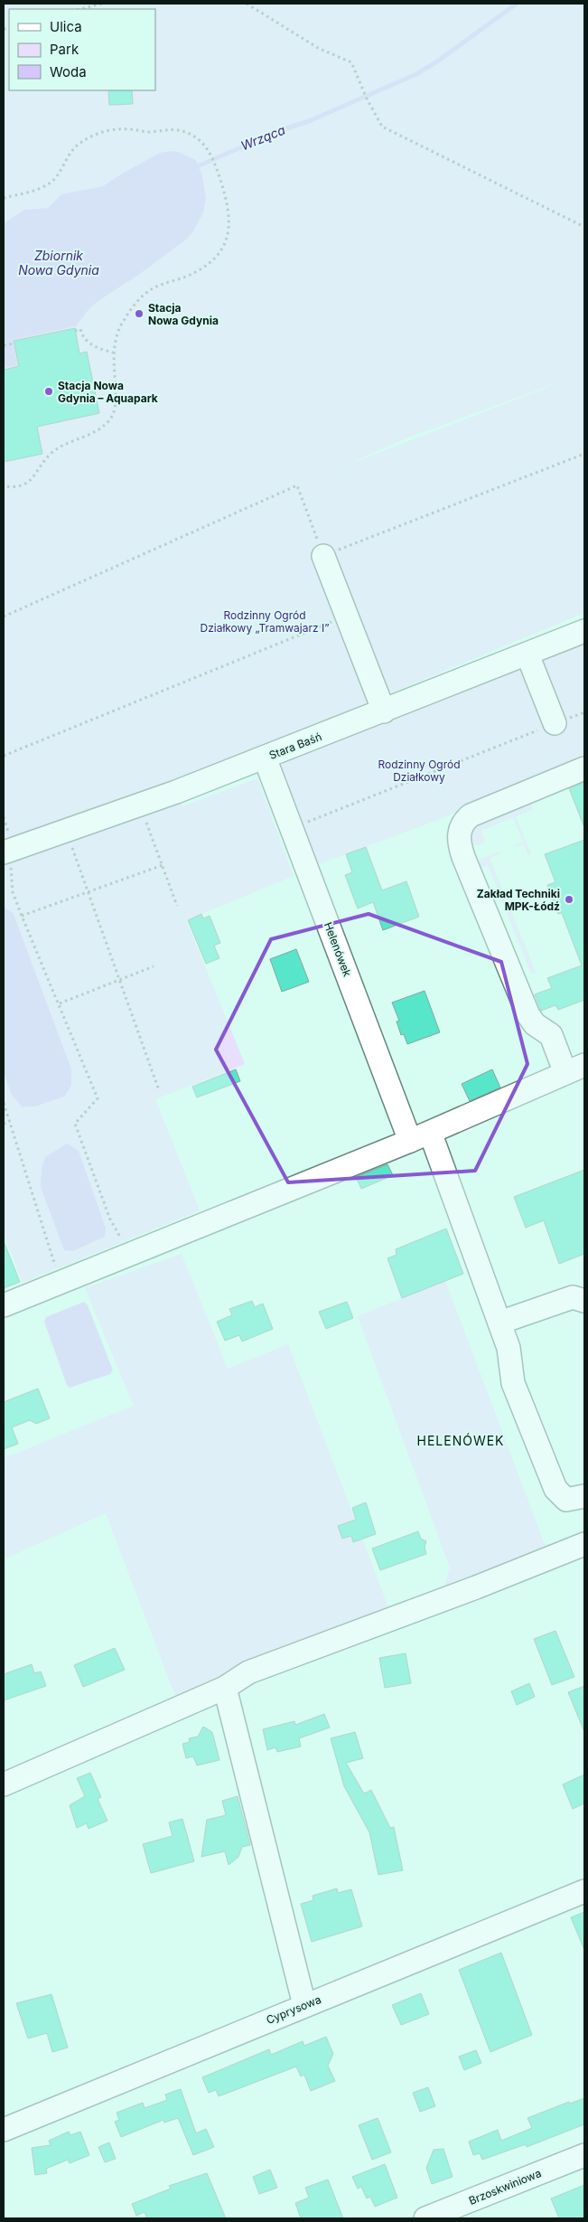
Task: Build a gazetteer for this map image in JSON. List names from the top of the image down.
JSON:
{
  "streets": {
    "street": [
      "Stara Baśń",
      "Helenówek",
      "Cyprysowa",
      "Brzoskwiniowa"
    ]
  },
  "crossings": [
    ["Stara Baśń", "Helenówek"]
  ],
  "districts": ["HELENÓWEK"],
  "water": ["Wrząca", "Zbiornik Nowa Gdynia"],
  "parks": ["Rodzinny Ogród Działkowy „Tramwajarz I”", "Rodzinny Ogród Działkowy"],
  "places": ["Stacja Nowa Gdynia", "Stacja Nowa Gdynia – Aquapark", "Zakład Techniki MPK-Łódź"],
  "legend": ["Ulica", "Park", "Woda"]
}
